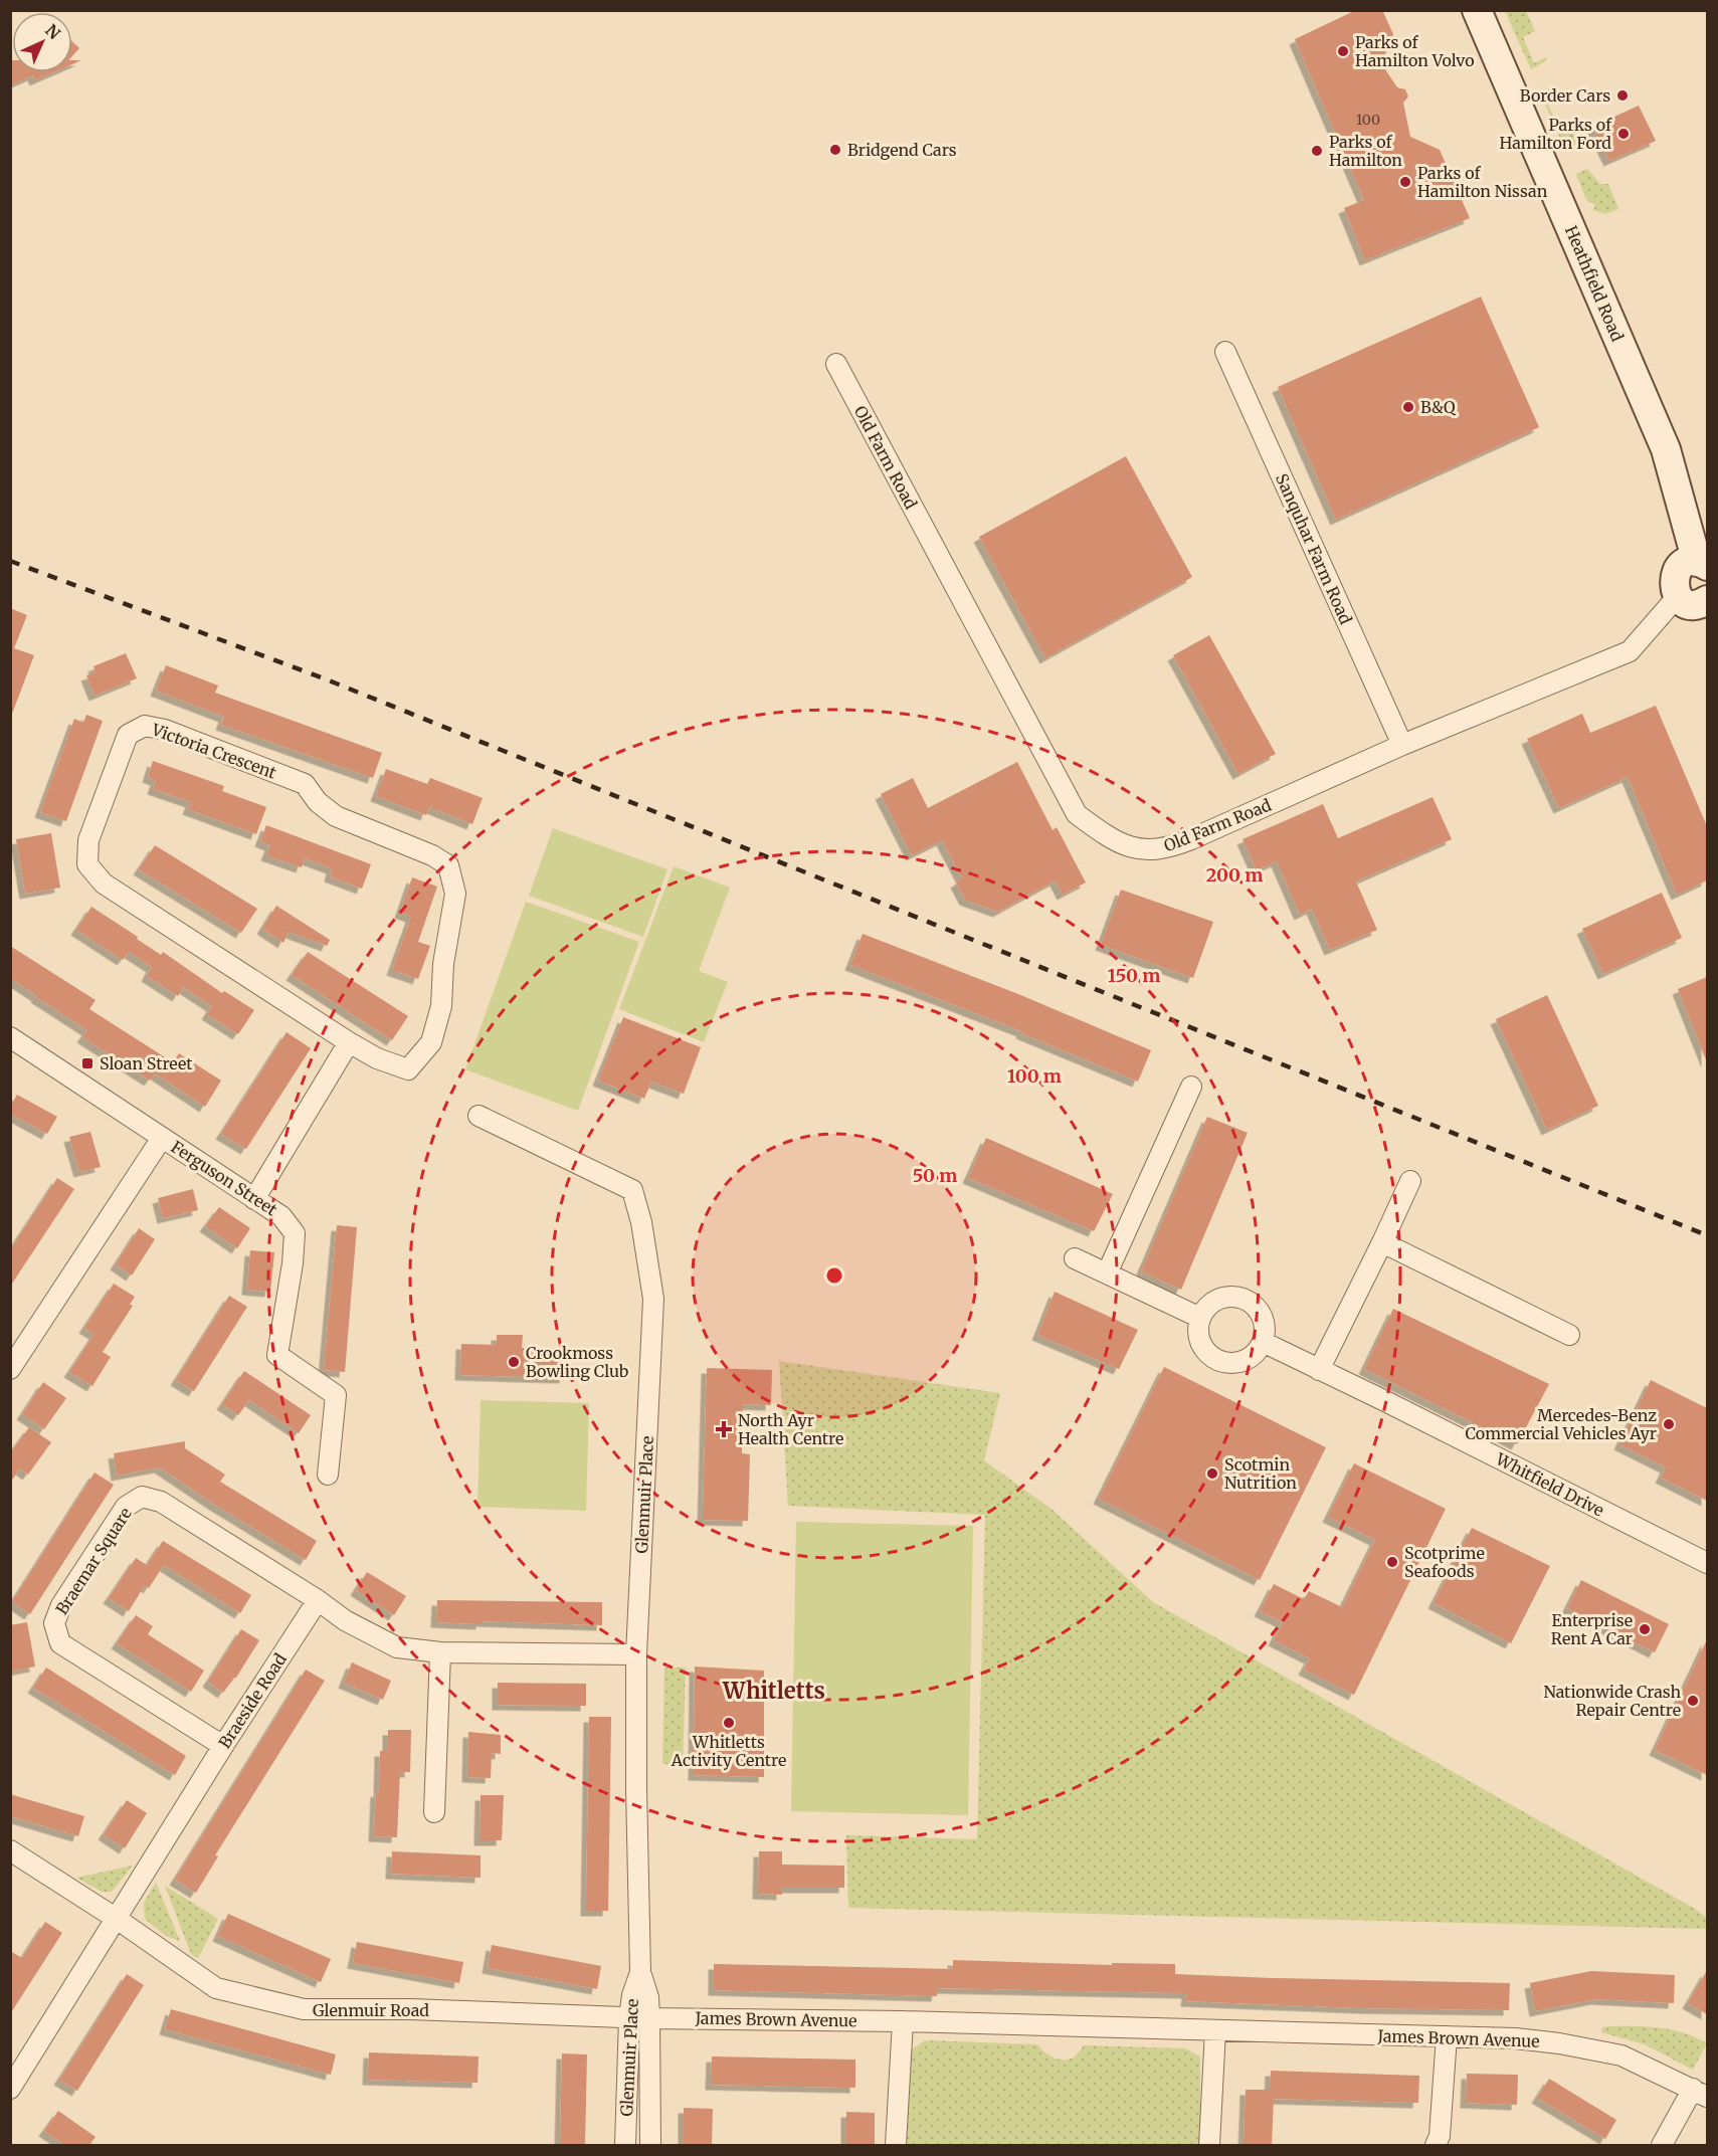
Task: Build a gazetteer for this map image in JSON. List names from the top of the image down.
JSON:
{
  "streets": {
    "main road": ["Heathfield Road"],
    "street": [
      "Old Farm Road",
      "Sanquhar Farm Road",
      "Victoria Crescent",
      "Ferguson Street",
      "Whitfield Drive",
      "Glenmuir Place",
      "Braemar Square",
      "Braeside Road",
      "Glenmuir Road",
      "James Brown Avenue"
    ]
  },
  "crossings": [
    ["Old Farm Road", "Sanquhar Farm Road"],
    ["Glenmuir Place", "Glenmuir Road"],
    ["Glenmuir Place", "James Brown Avenue"],
    ["Braemar Square", "Braeside Road"],
    ["Braeside Road", "Glenmuir Road"],
    ["Glenmuir Road", "James Brown Avenue"]
  ],
  "districts": ["Whitletts"],
  "places": {
    "other": [
      "Parks of Hamilton Volvo",
      "Border Cars",
      "Parks of Hamilton Ford",
      "Bridgend Cars",
      "Parks of Hamilton",
      "Parks of Hamilton Nissan",
      "B&Q",
      "Crookmoss Bowling Club",
      "Mercedes-Benz Commercial Vehicles Ayr",
      "Scotmin Nutrition",
      "Scotprime Seafoods",
      "Enterprise Rent A Car",
      "Nationwide Crash Repair Centre",
      "Whitletts Activity Centre"
    ],
    "transit": ["Sloan Street"],
    "health": ["North Ayr Health Centre"]
  },
  "house_numbers": ["100"],
  "north": "top right",
  "rings": [
    "200 m",
    "150 m",
    "100 m",
    "50 m"
  ]
}
